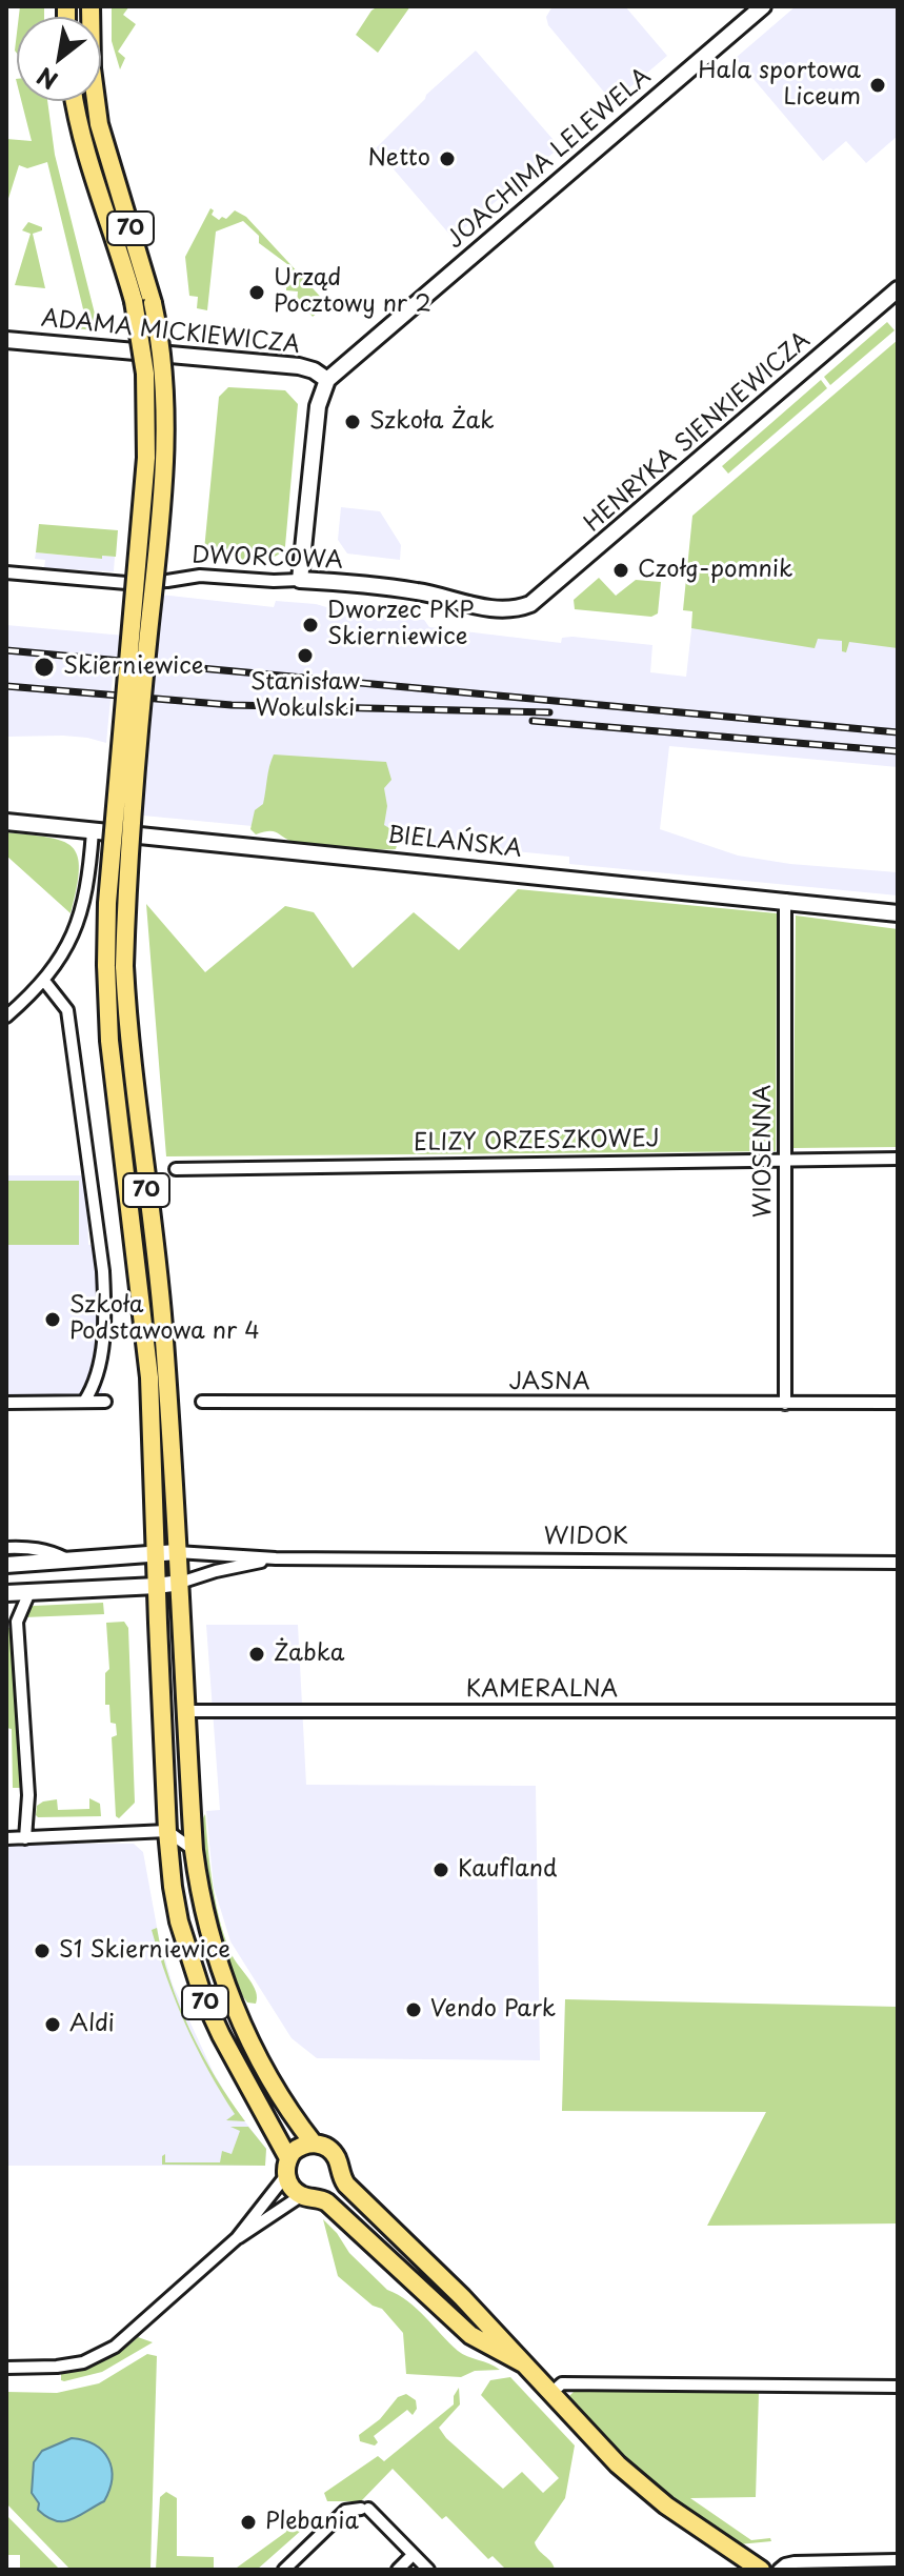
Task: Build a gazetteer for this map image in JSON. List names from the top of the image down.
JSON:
{
  "streets": {
    "main road": ["70"],
    "street": [
      "JOACHIMA LELEWELA",
      "ADAMA MICKIEWICZA",
      "HENRYKA SIENKIEWICZA",
      "DWORCOWA",
      "BIELAŃSKA",
      "ELIZY ORZESZKOWEJ",
      "WIOSENNA",
      "JASNA",
      "WIDOK",
      "KAMERALNA"
    ]
  },
  "crossings": [
    ["JOACHIMA LELEWELA", "ADAMA MICKIEWICZA"],
    ["70", "WIDOK"],
    ["70", "KAMERALNA"],
    ["HENRYKA SIENKIEWICZA", "DWORCOWA"],
    ["BIELAŃSKA", "WIOSENNA"],
    ["ELIZY ORZESZKOWEJ", "WIOSENNA"],
    ["WIOSENNA", "JASNA"]
  ],
  "places": [
    "Hala sportowa Liceum",
    "Netto",
    "Urząd Pocztowy nr 2",
    "Szkoła Żak",
    "Czołg-pomnik",
    "Dworzec PKP Skierniewice",
    "Stanisław Wokulski",
    "Skierniewice",
    "Szkoła Podstawowa nr 4",
    "Żabka",
    "Kaufland",
    "S1 Skierniewice",
    "Vendo Park",
    "Aldi",
    "Plebania"
  ],
  "north": "bottom left"
}
